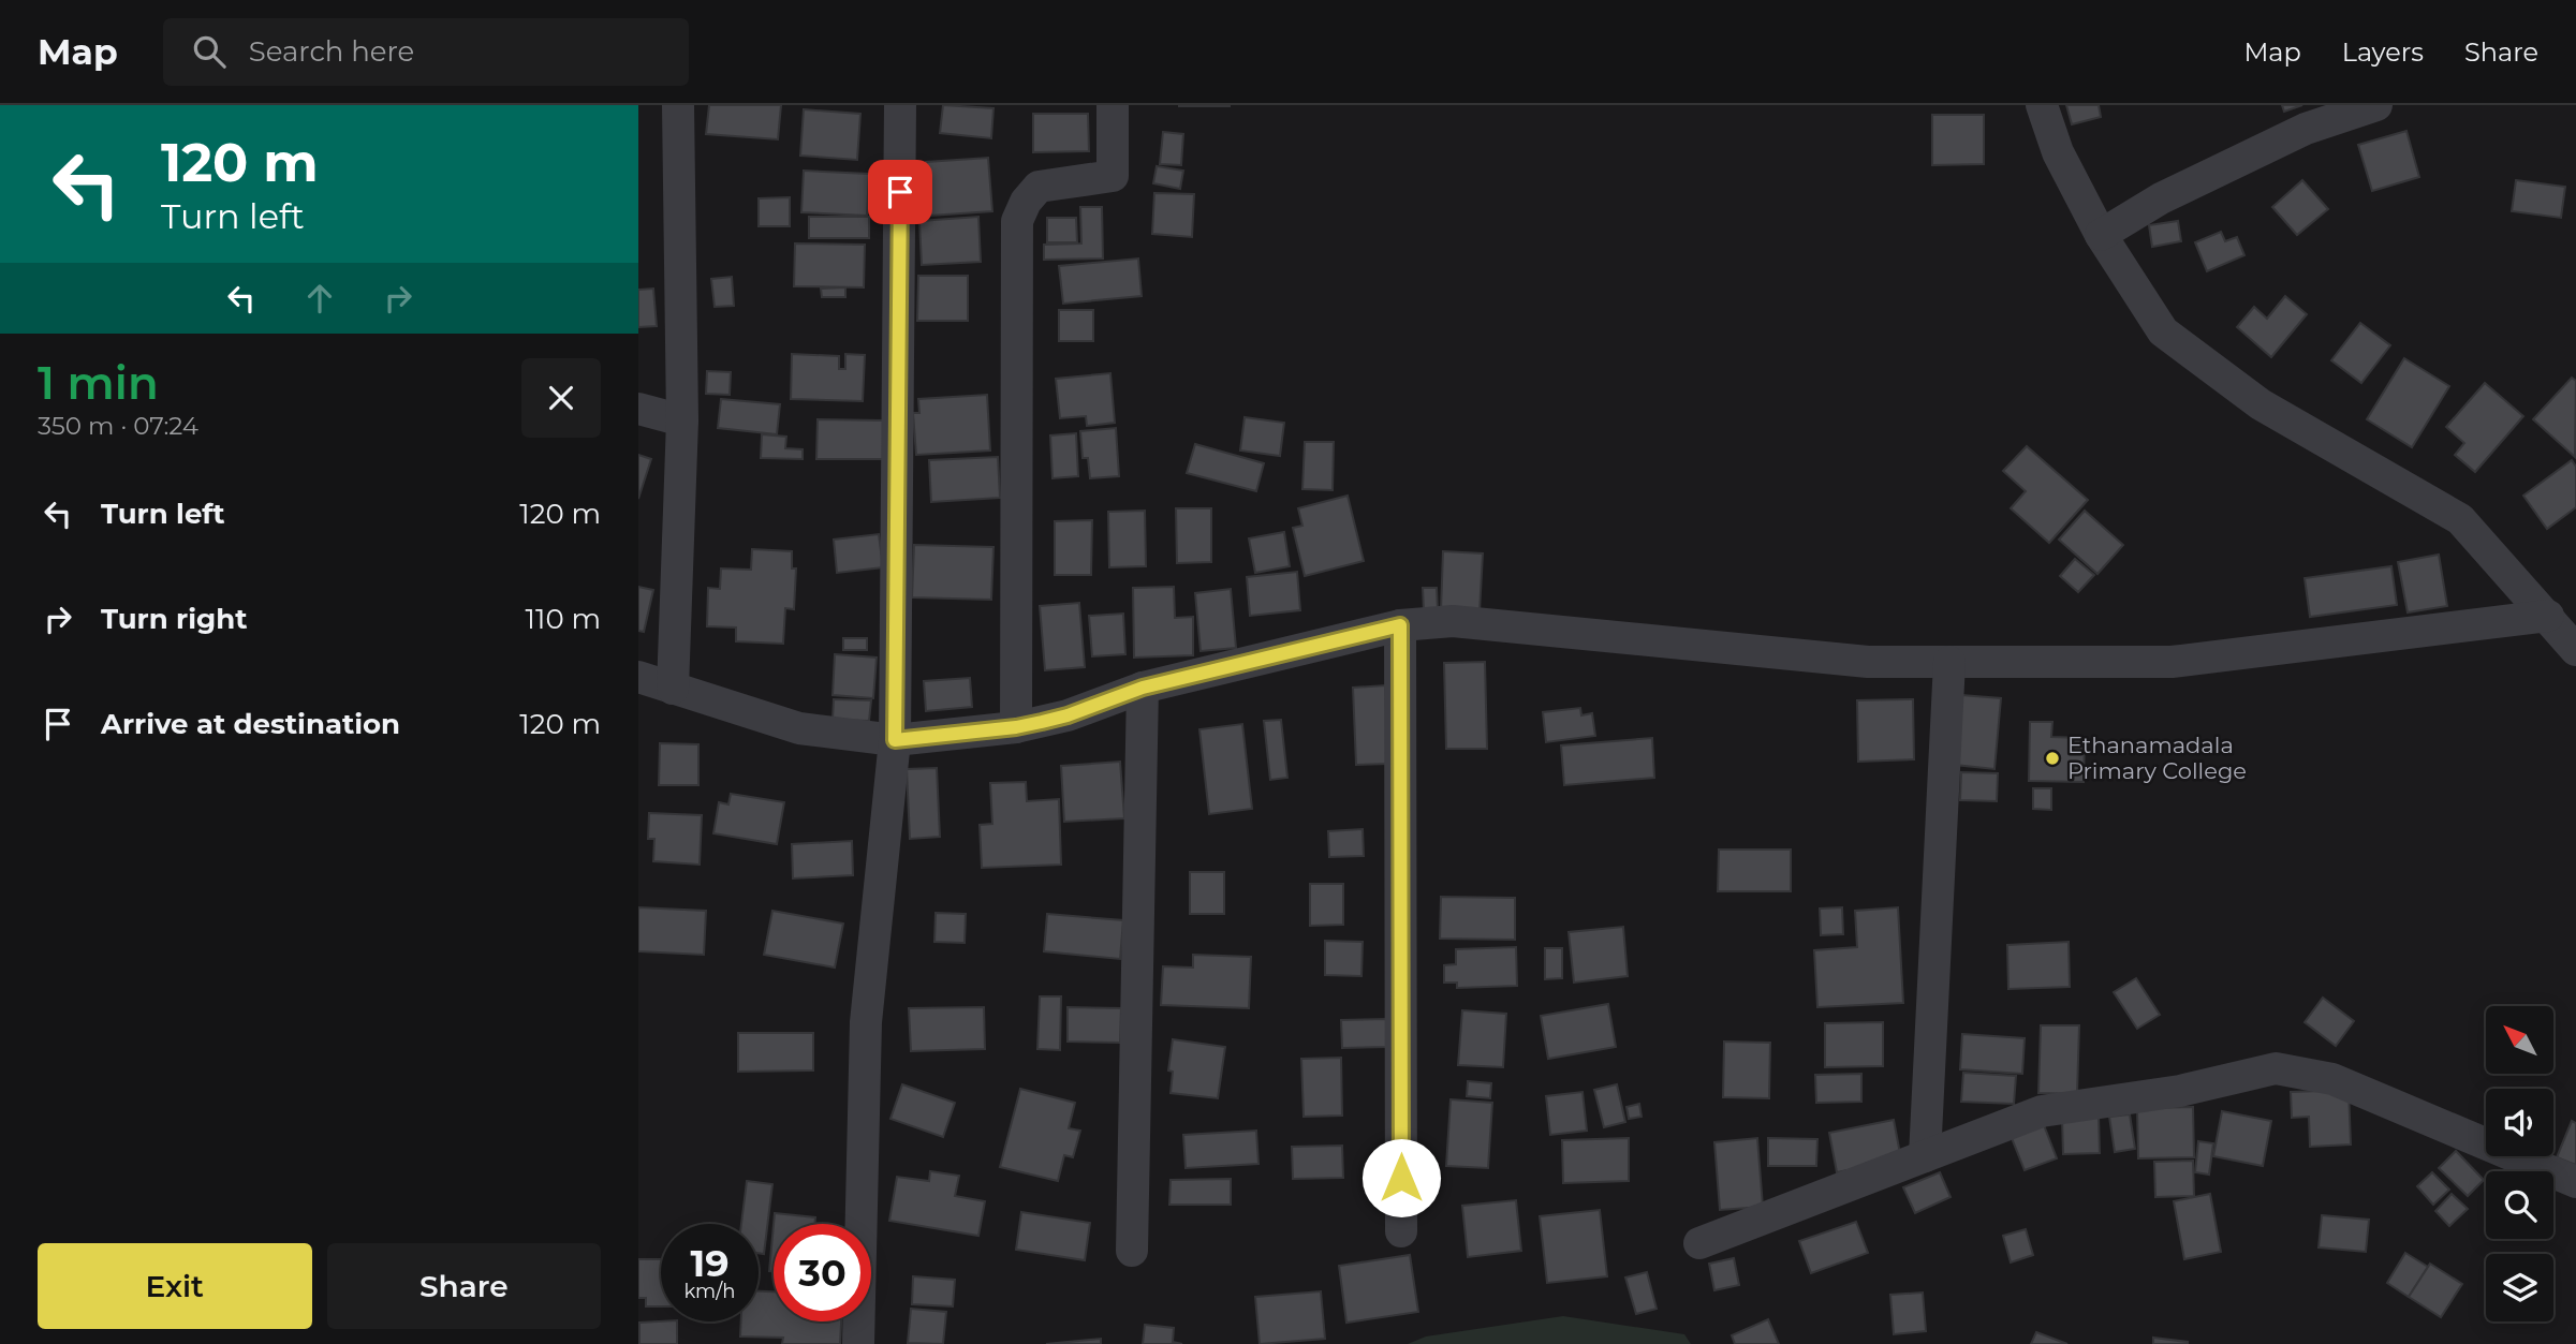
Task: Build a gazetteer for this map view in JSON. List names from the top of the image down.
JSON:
{
  "places": ["Ethanamadala Primary College"],
  "north": "top left",
  "page": {
    "header": "Map",
    "search": "Search here",
    "nav": ["Map", "Layers", "Share"],
    "turn": ["120 m", "Turn left"],
    "heading": ["1 min", "350 m · 07:24"],
    "list": [
      {
        "name": "Turn left",
        "value": "120 m"
      },
      {
        "name": "Turn right",
        "value": "110 m"
      },
      {
        "name": "Arrive at destination",
        "value": "120 m"
      }
    ],
    "speed": "19 km/h",
    "limit": "30",
    "buttons": ["Exit", "Share"]
  }
}
